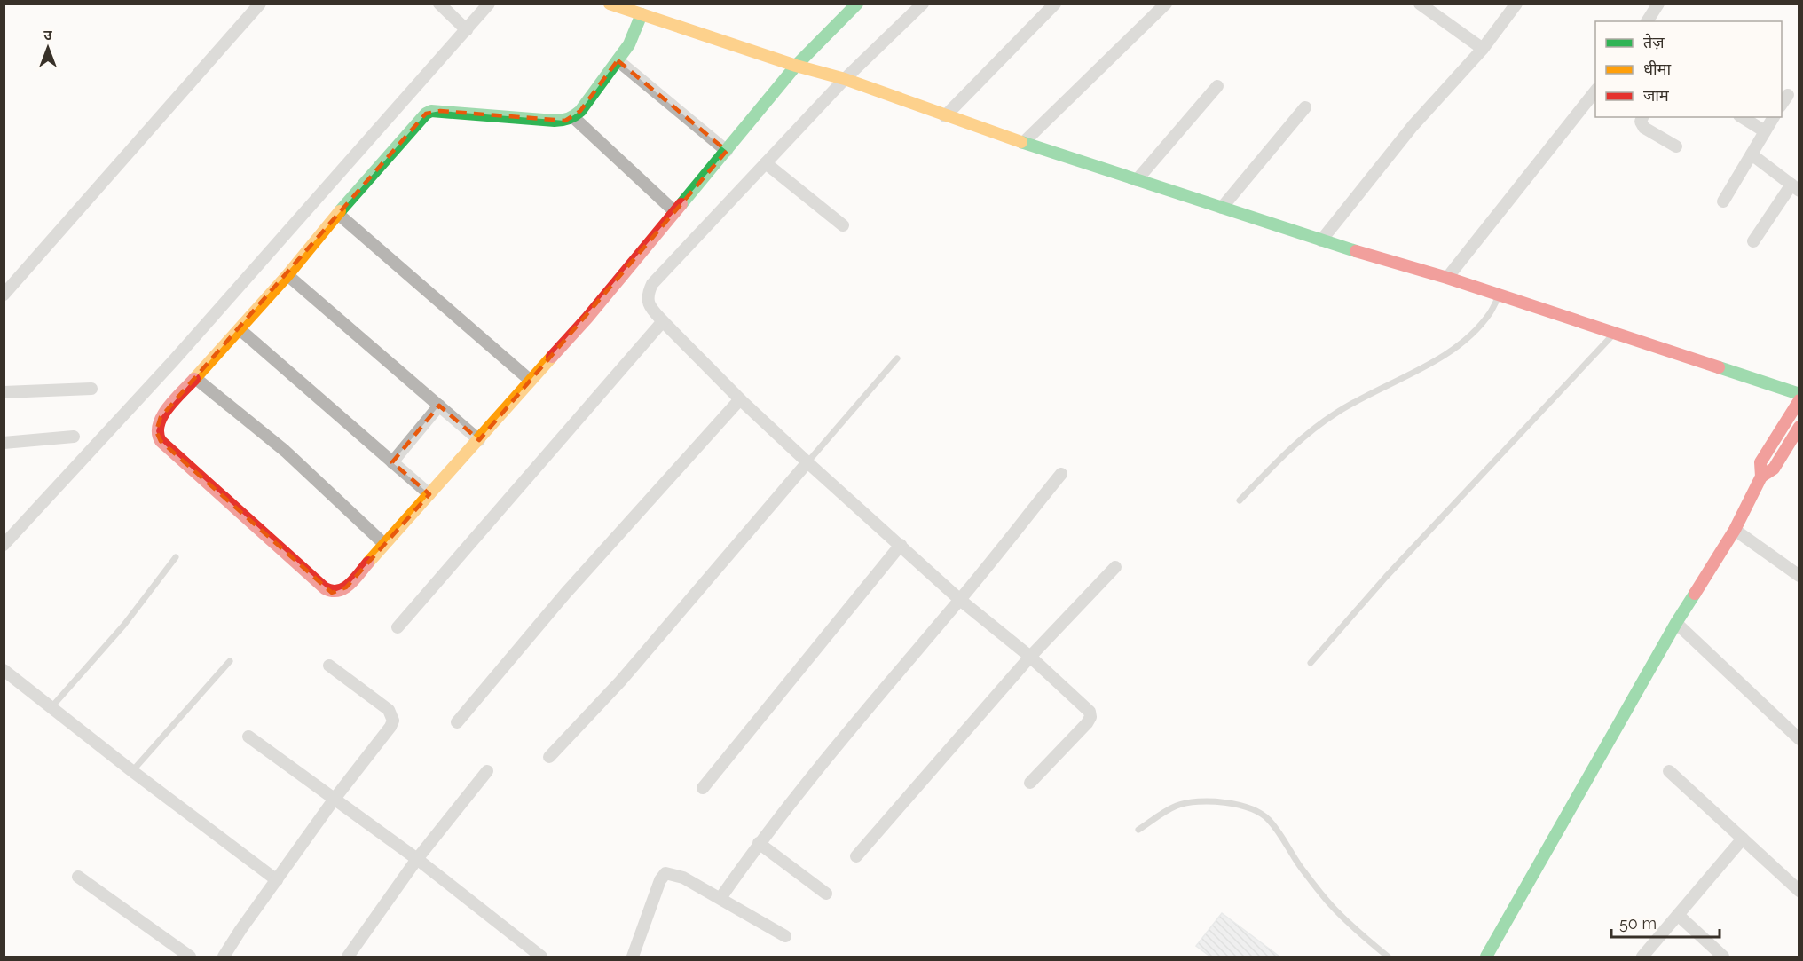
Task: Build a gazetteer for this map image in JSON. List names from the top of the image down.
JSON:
{
  "legend": ["तेज़", "धीमा", "जाम"],
  "scale_bar": "50 m",
  "north": "top"
}
